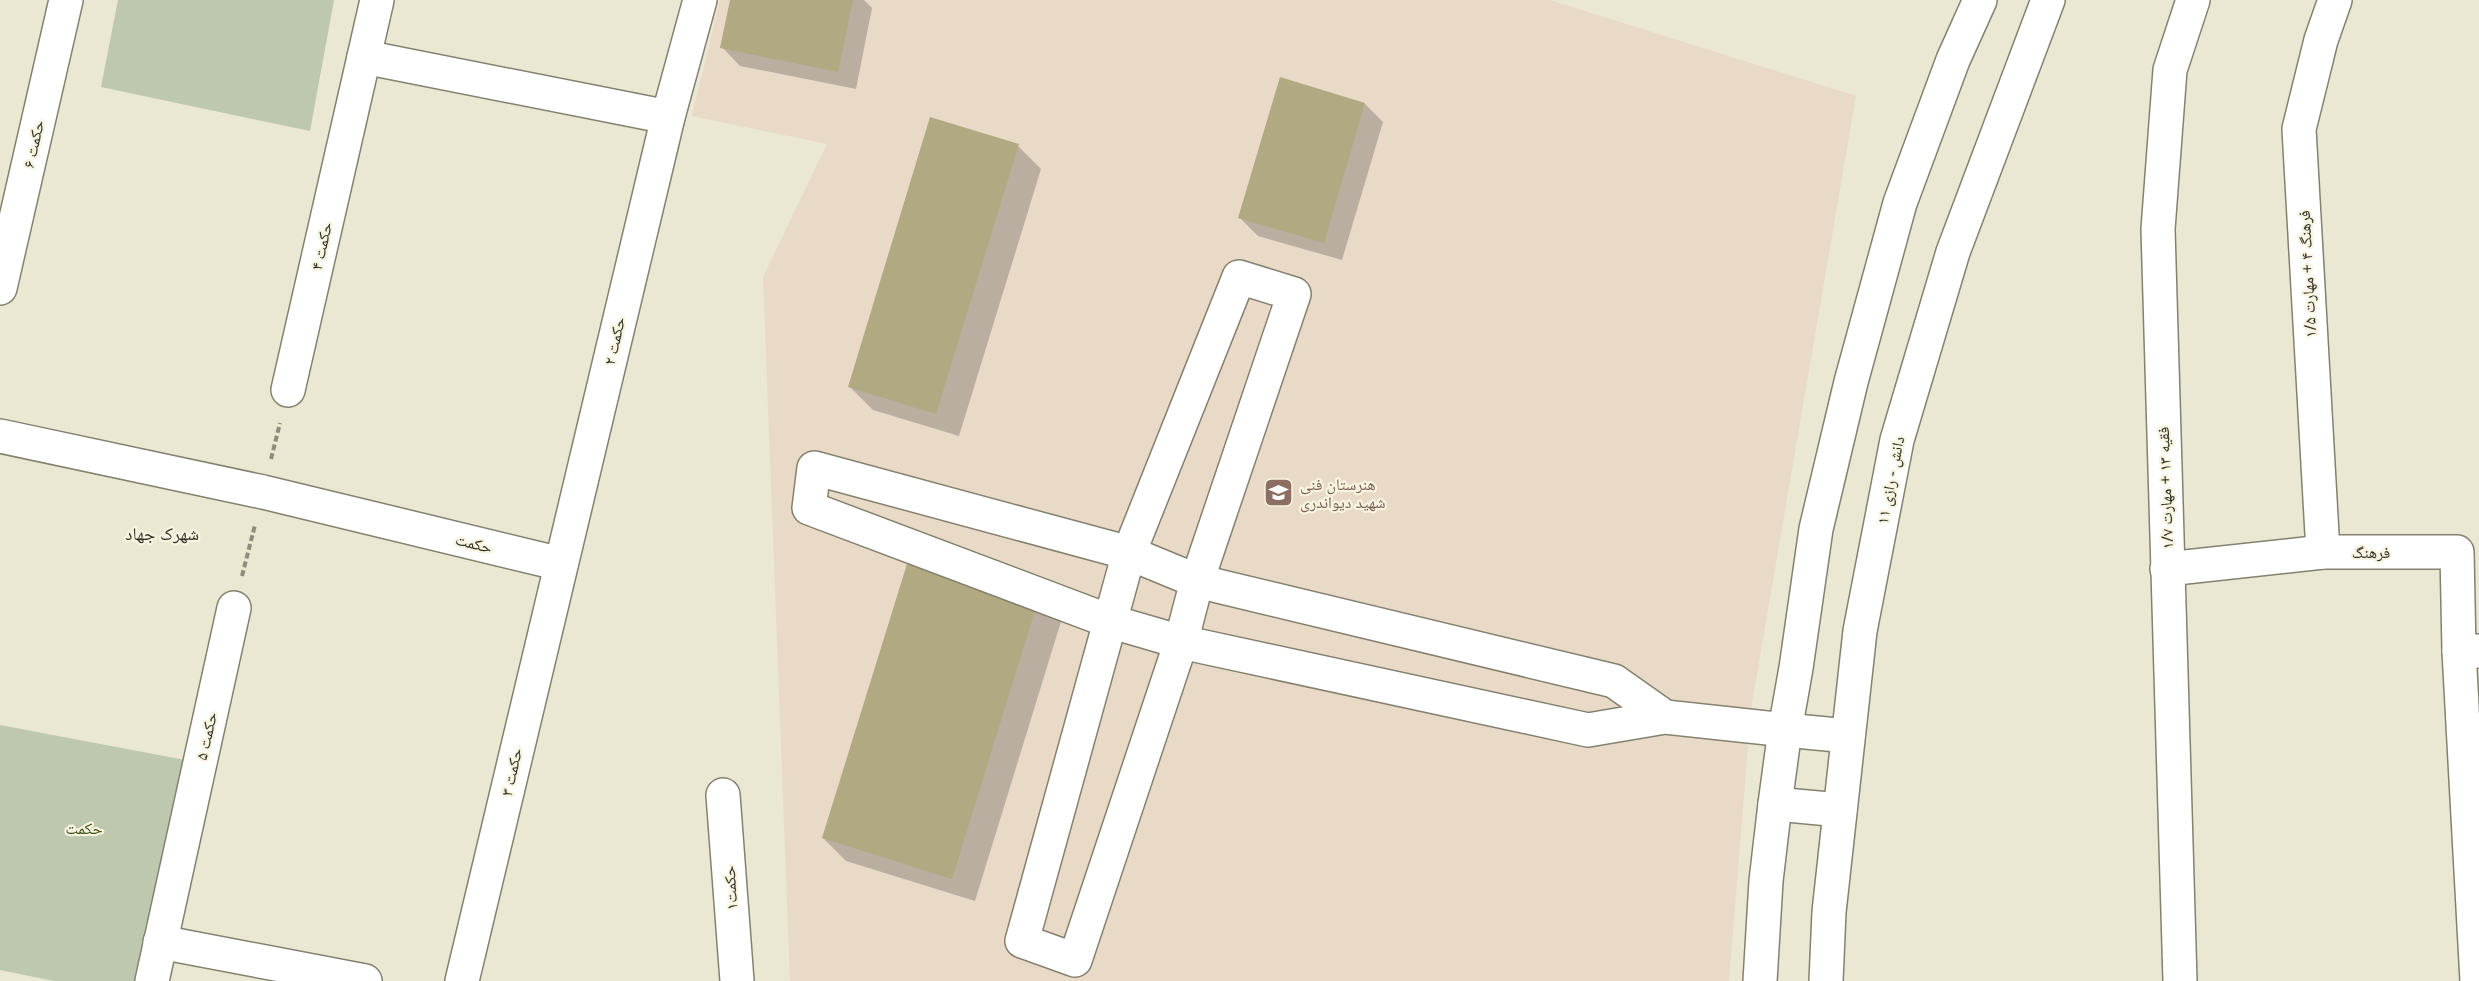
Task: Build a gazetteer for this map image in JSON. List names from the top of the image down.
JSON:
{
  "streets": {
    "street": [
      "حکمت ۶",
      "حکمت ۴",
      "فرهنگ ۴ + مهارت ۱/۵",
      "حکمت ۲",
      "دانش - رازی ۱۱",
      "فقیه ۱۳ + مهارت ۱/۷",
      "حکمت",
      "فرهنگ",
      "حکمت ۵",
      "حکمت ۳",
      "حکمت۱"
    ]
  },
  "crossings": [
    ["فرهنگ ۴ + مهارت ۱/۵", "فرهنگ"],
    ["حکمت ۲", "حکمت"],
    ["حکمت ۲", "حکمت ۳"],
    ["فقیه ۱۳ + مهارت ۱/۷", "فرهنگ"],
    ["حکمت", "حکمت ۳"]
  ],
  "districts": ["شهرک جهاد"],
  "parks": ["حکمت"],
  "places": {
    "school or university": ["هنرستان فنی شهید دیواندری"]
  }
}
